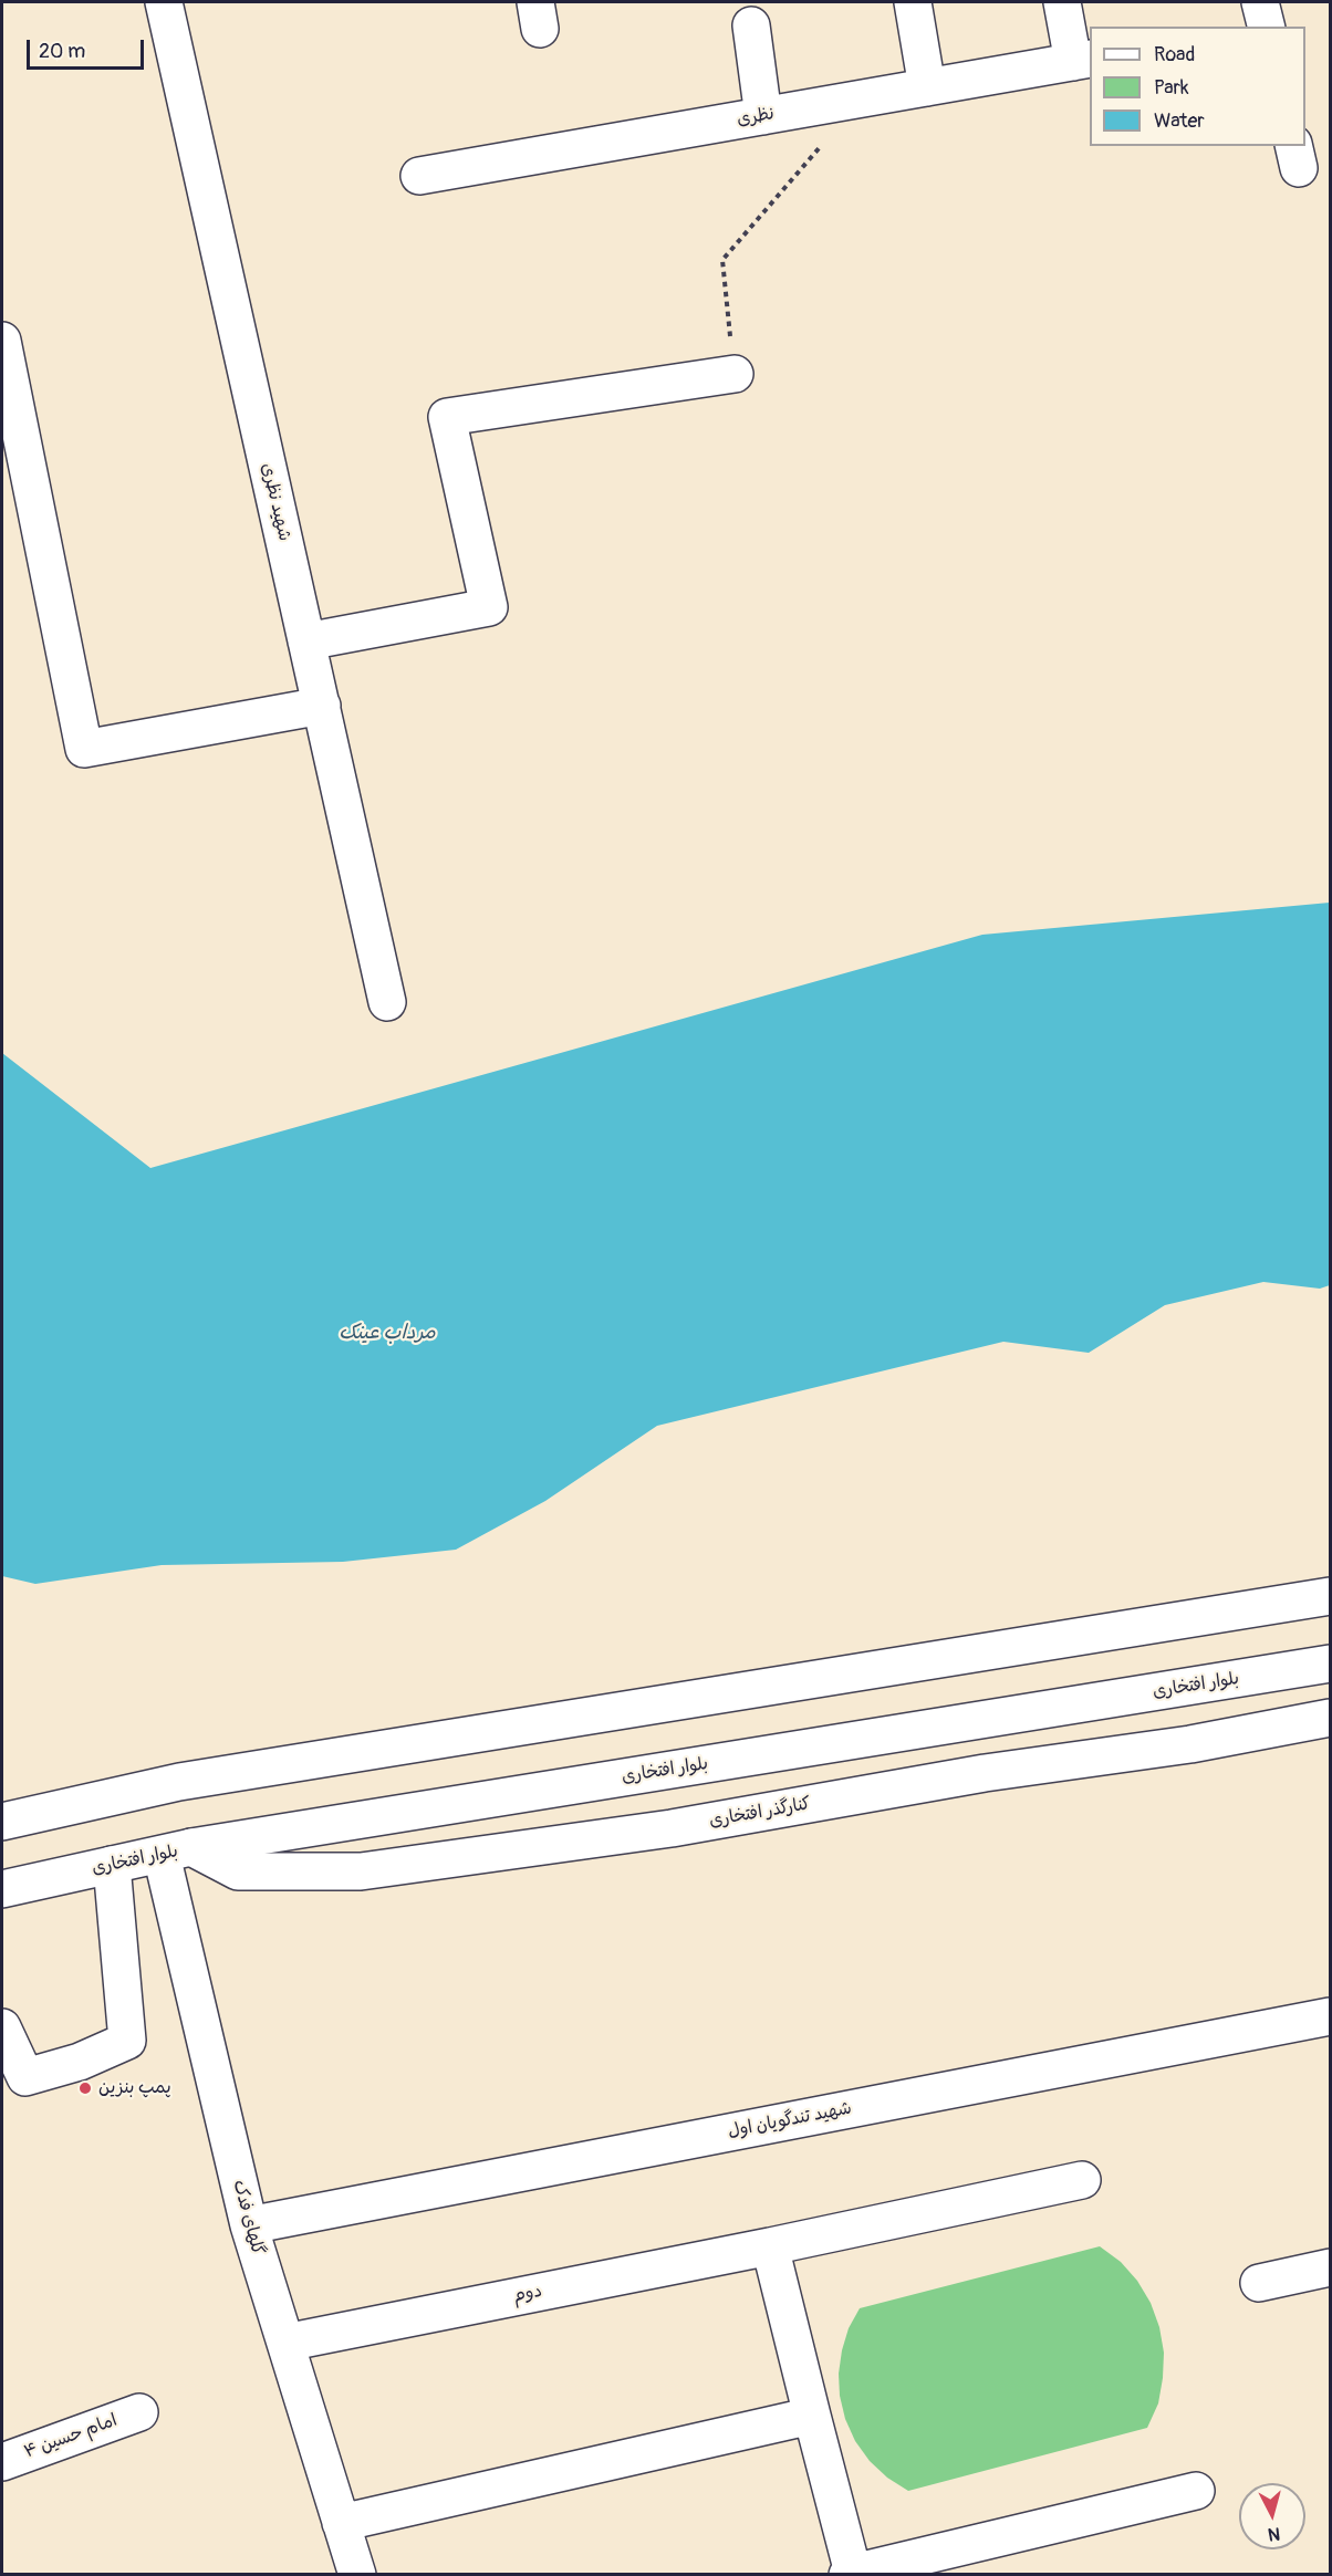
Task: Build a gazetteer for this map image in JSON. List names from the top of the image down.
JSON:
{
  "streets": {
    "main road": [
      "نظری",
      "شهید نظری",
      "بلوار افتخاری",
      "کنارگذر افتخاری",
      "شهید تندگویان اول",
      "گلهای فدک",
      "دوم",
      "امام حسین ۴"
    ]
  },
  "crossings": [
    ["بلوار افتخاری", "کنارگذر افتخاری"],
    ["بلوار افتخاری", "گلهای فدک"],
    ["کنارگذر افتخاری", "گلهای فدک"],
    ["شهید تندگویان اول", "گلهای فدک"],
    ["گلهای فدک", "دوم"]
  ],
  "water": ["مرداب عینک"],
  "places": ["پمپ بنزین"],
  "legend": ["Road", "Park", "Water"],
  "scale_bar": "20 m",
  "north": "bottom"
}
